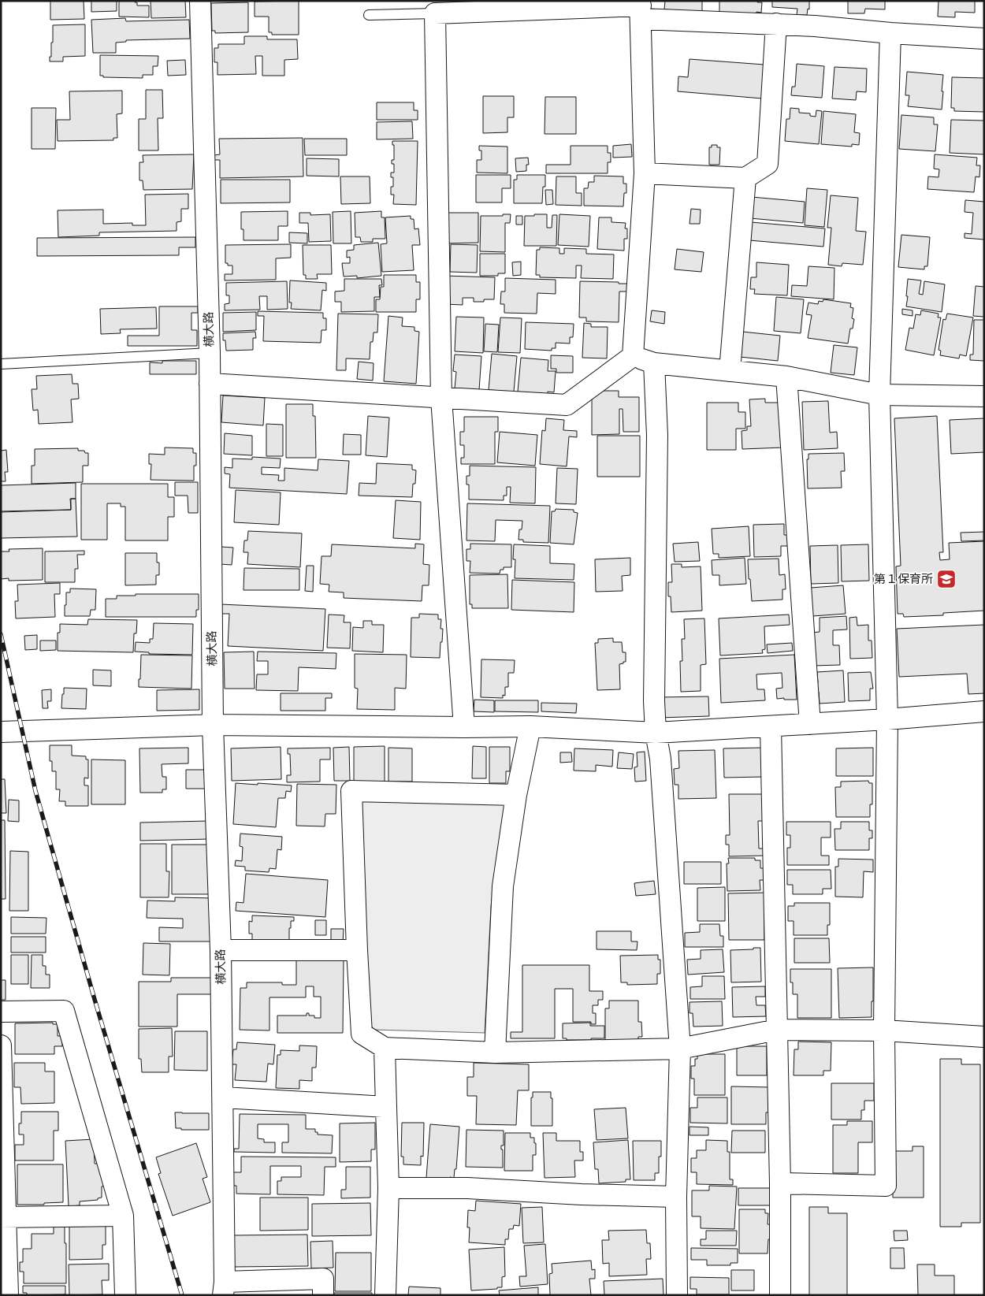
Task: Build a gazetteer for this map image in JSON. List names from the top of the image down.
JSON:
{
  "streets": {
    "street": ["横大路"]
  },
  "places": {
    "school or university": ["第１保育所"]
  }
}
